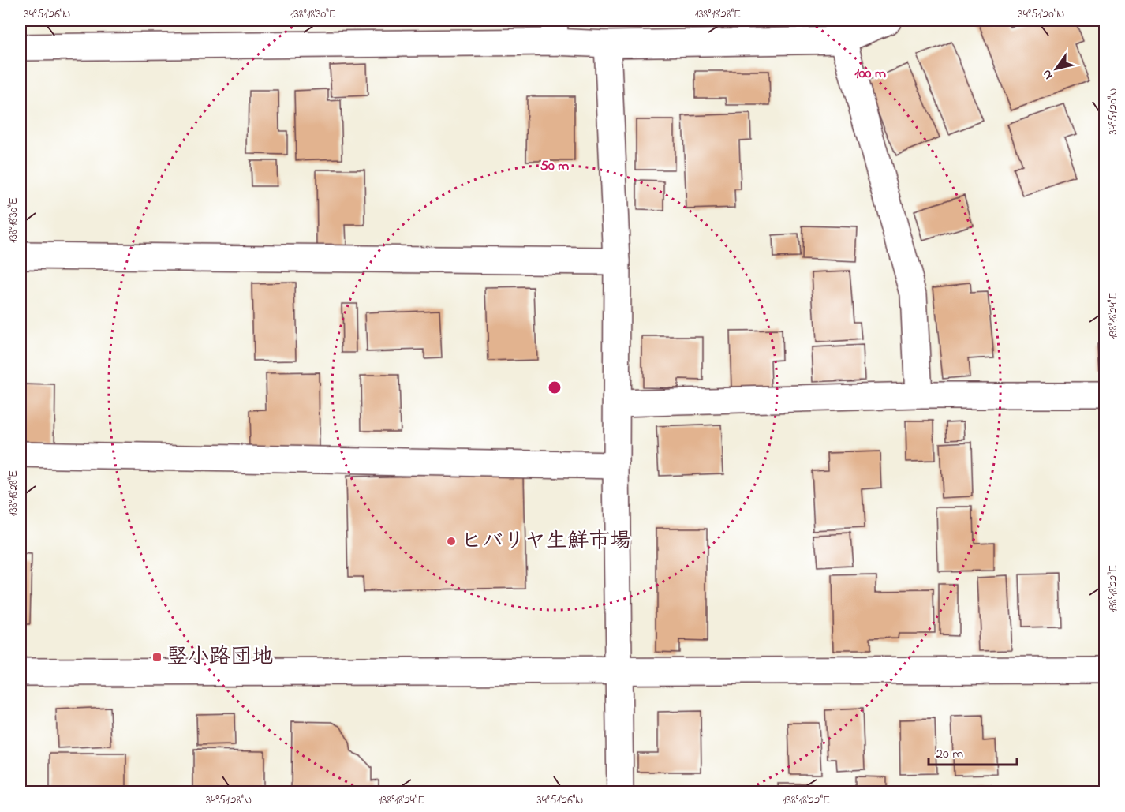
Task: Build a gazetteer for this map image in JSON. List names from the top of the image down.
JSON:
{
  "places": {
    "other": ["ヒバリヤ生鮮市場"],
    "transit": ["竪小路団地"]
  },
  "scale_bar": "20 m",
  "north": "bottom left",
  "coordinates": [
    "34°51'26\"N",
    "138°18'30\"E",
    "138°18'28\"E",
    "34°51'20\"N",
    "138°18'24\"E",
    "138°18'22\"E",
    "34°51'28\"N"
  ],
  "rings": ["100 m", "50 m"]
}
